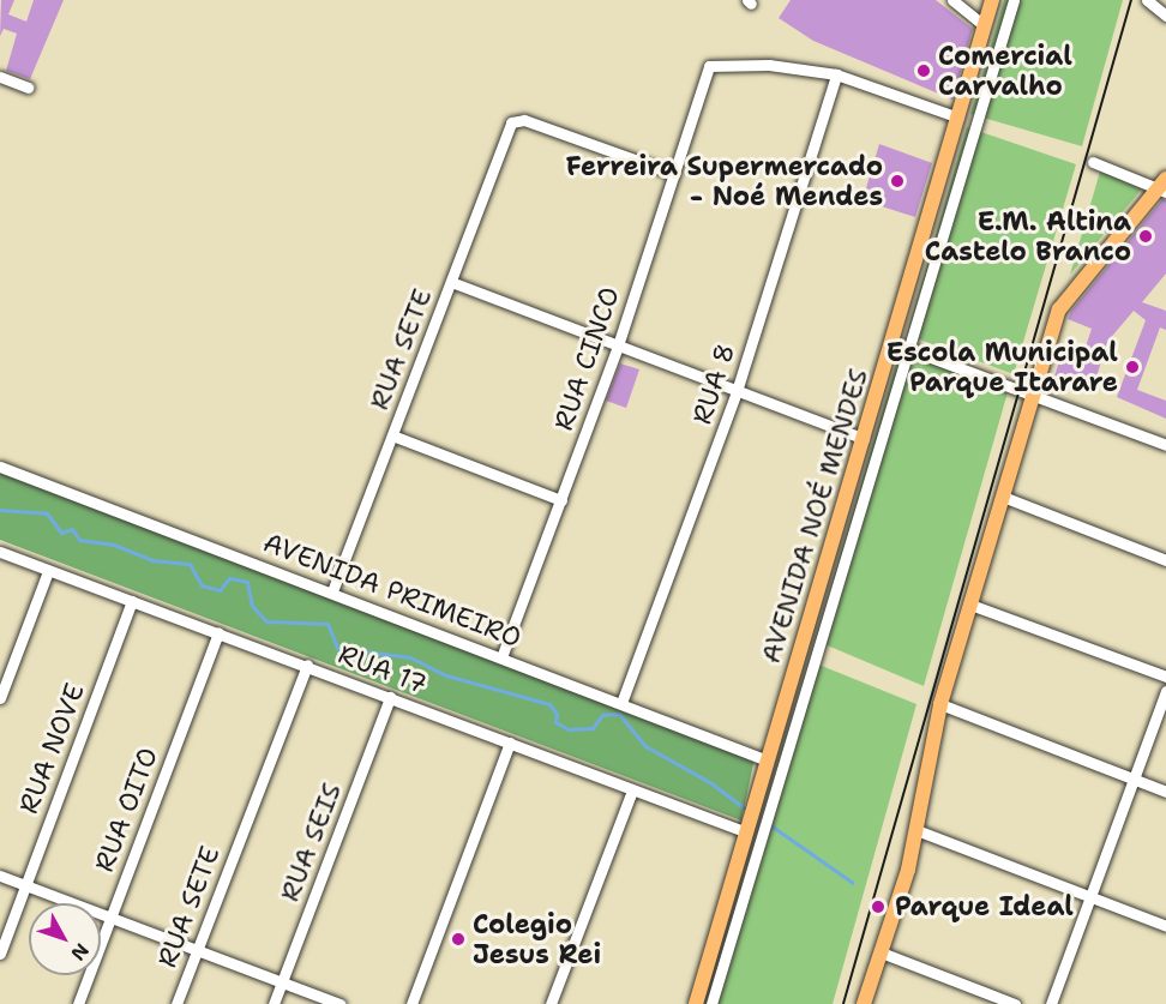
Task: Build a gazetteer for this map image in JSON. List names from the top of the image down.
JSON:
{
  "streets": {
    "main road": ["AVENIDA NOÉ MENDES"],
    "street": [
      "RUA SETE",
      "RUA CINCO",
      "RUA 8",
      "AVENIDA PRIMEIRO",
      "RUA 17",
      "RUA NOVE",
      "RUA OITO",
      "RUA SEIS"
    ]
  },
  "crossings": [
    ["RUA SETE", "RUA CINCO"],
    ["RUA SETE", "AVENIDA PRIMEIRO"],
    ["RUA SETE", "RUA 17"],
    ["RUA CINCO", "RUA 8"],
    ["RUA CINCO", "AVENIDA PRIMEIRO"],
    ["RUA 8", "AVENIDA PRIMEIRO"],
    ["AVENIDA NOÉ MENDES", "AVENIDA PRIMEIRO"],
    ["AVENIDA NOÉ MENDES", "RUA 17"],
    ["RUA 17", "RUA NOVE"],
    ["RUA 17", "RUA OITO"],
    ["RUA 17", "RUA SEIS"]
  ],
  "places": [
    "Comercial Carvalho",
    "Ferreira Supermercado - Noé Mendes",
    "E.M. Altina Castelo Branco",
    "Escola Municipal Parque Itarare",
    "Parque Ideal",
    "Colegio Jesus Rei"
  ],
  "north": "bottom right"
}
